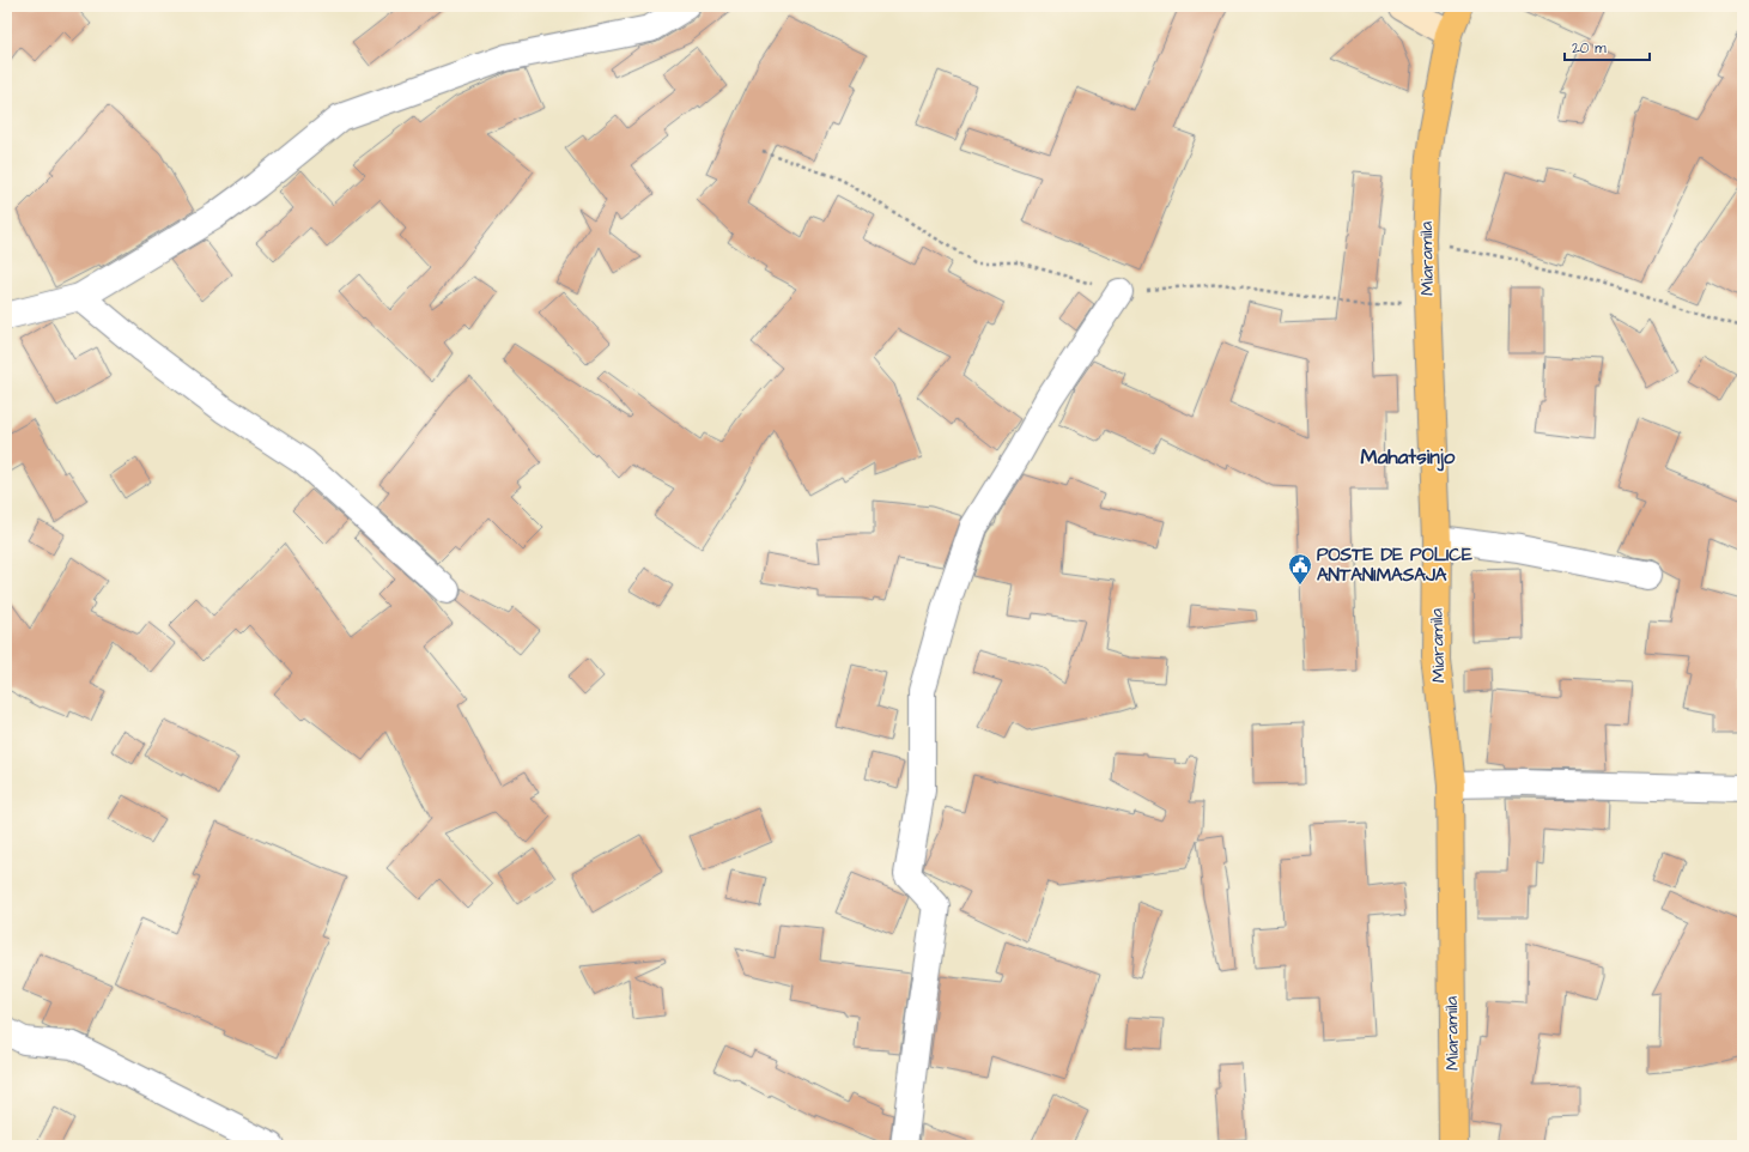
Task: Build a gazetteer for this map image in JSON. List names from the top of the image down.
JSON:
{
  "streets": {
    "main road": ["Miaramila"]
  },
  "districts": ["Mahatsinjo"],
  "places": {
    "public building": ["POSTE DE POLICE ANTANIMASAJA"]
  },
  "scale_bar": "20 m"
}
